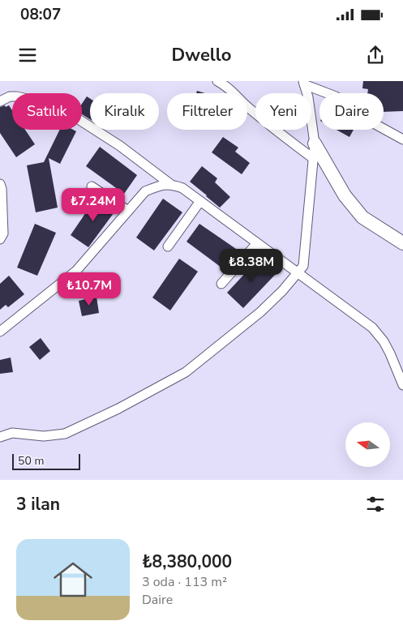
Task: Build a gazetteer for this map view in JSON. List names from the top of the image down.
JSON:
{
  "scale_bar": "50 m",
  "north": "left",
  "page": {
    "status": "08:07",
    "header": "Dwello",
    "chip": [
      "Satılık",
      "Kiralık",
      "Filtreler",
      "Yeni",
      "Daire"
    ],
    "price": ["₺7.24M", "₺8.38M", "₺10.7M"],
    "scale": "50 m",
    "heading": "3 ilan",
    "list": [
      {
        "name": "₺8,380,000",
        "note": "3 oda · 113 m² · Daire"
      }
    ]
  }
}
